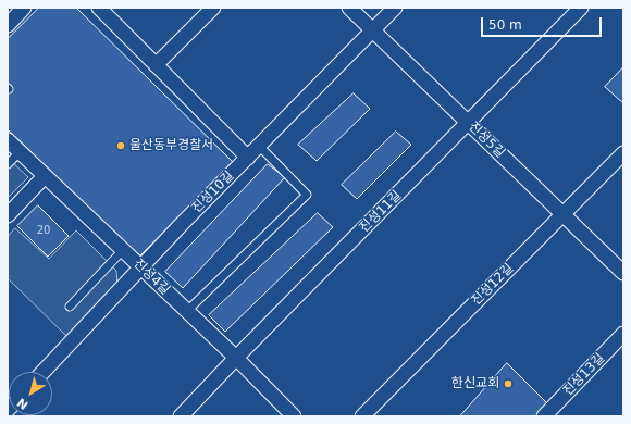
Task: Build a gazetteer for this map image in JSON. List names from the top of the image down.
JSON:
{
  "streets": {
    "street": [
      "진성5길",
      "진성10길",
      "진성11길",
      "진성4길",
      "진성12길",
      "진성13길"
    ]
  },
  "crossings": [
    ["진성5길", "진성10길"],
    ["진성5길", "진성11길"],
    ["진성5길", "진성12길"],
    ["진성10길", "진성4길"],
    ["진성11길", "진성4길"]
  ],
  "places": ["울산동부경찰서", "한신교회"],
  "house_numbers": ["20"],
  "scale_bar": "50 m",
  "north": "bottom left"
}
